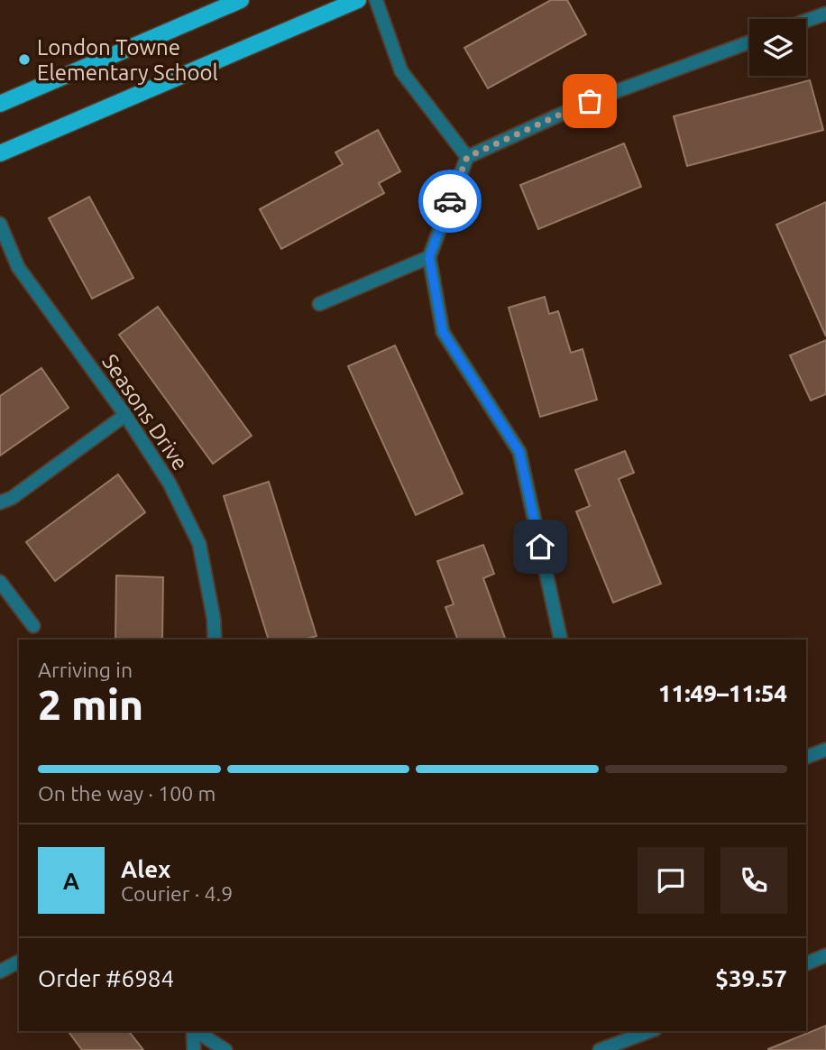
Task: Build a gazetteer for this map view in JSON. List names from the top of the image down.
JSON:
{
  "streets": {
    "street": ["Seasons Drive"]
  },
  "places": ["London Towne Elementary School"],
  "page": {
    "heading": ["2 min", "Arriving in", "11:49–11:54"],
    "panel": [
      "Alex",
      "Courier · 4.9",
      "Order #6984",
      "$39.57"
    ],
    "bar": "On the way · 100 m",
    "round": "A"
  }
}
